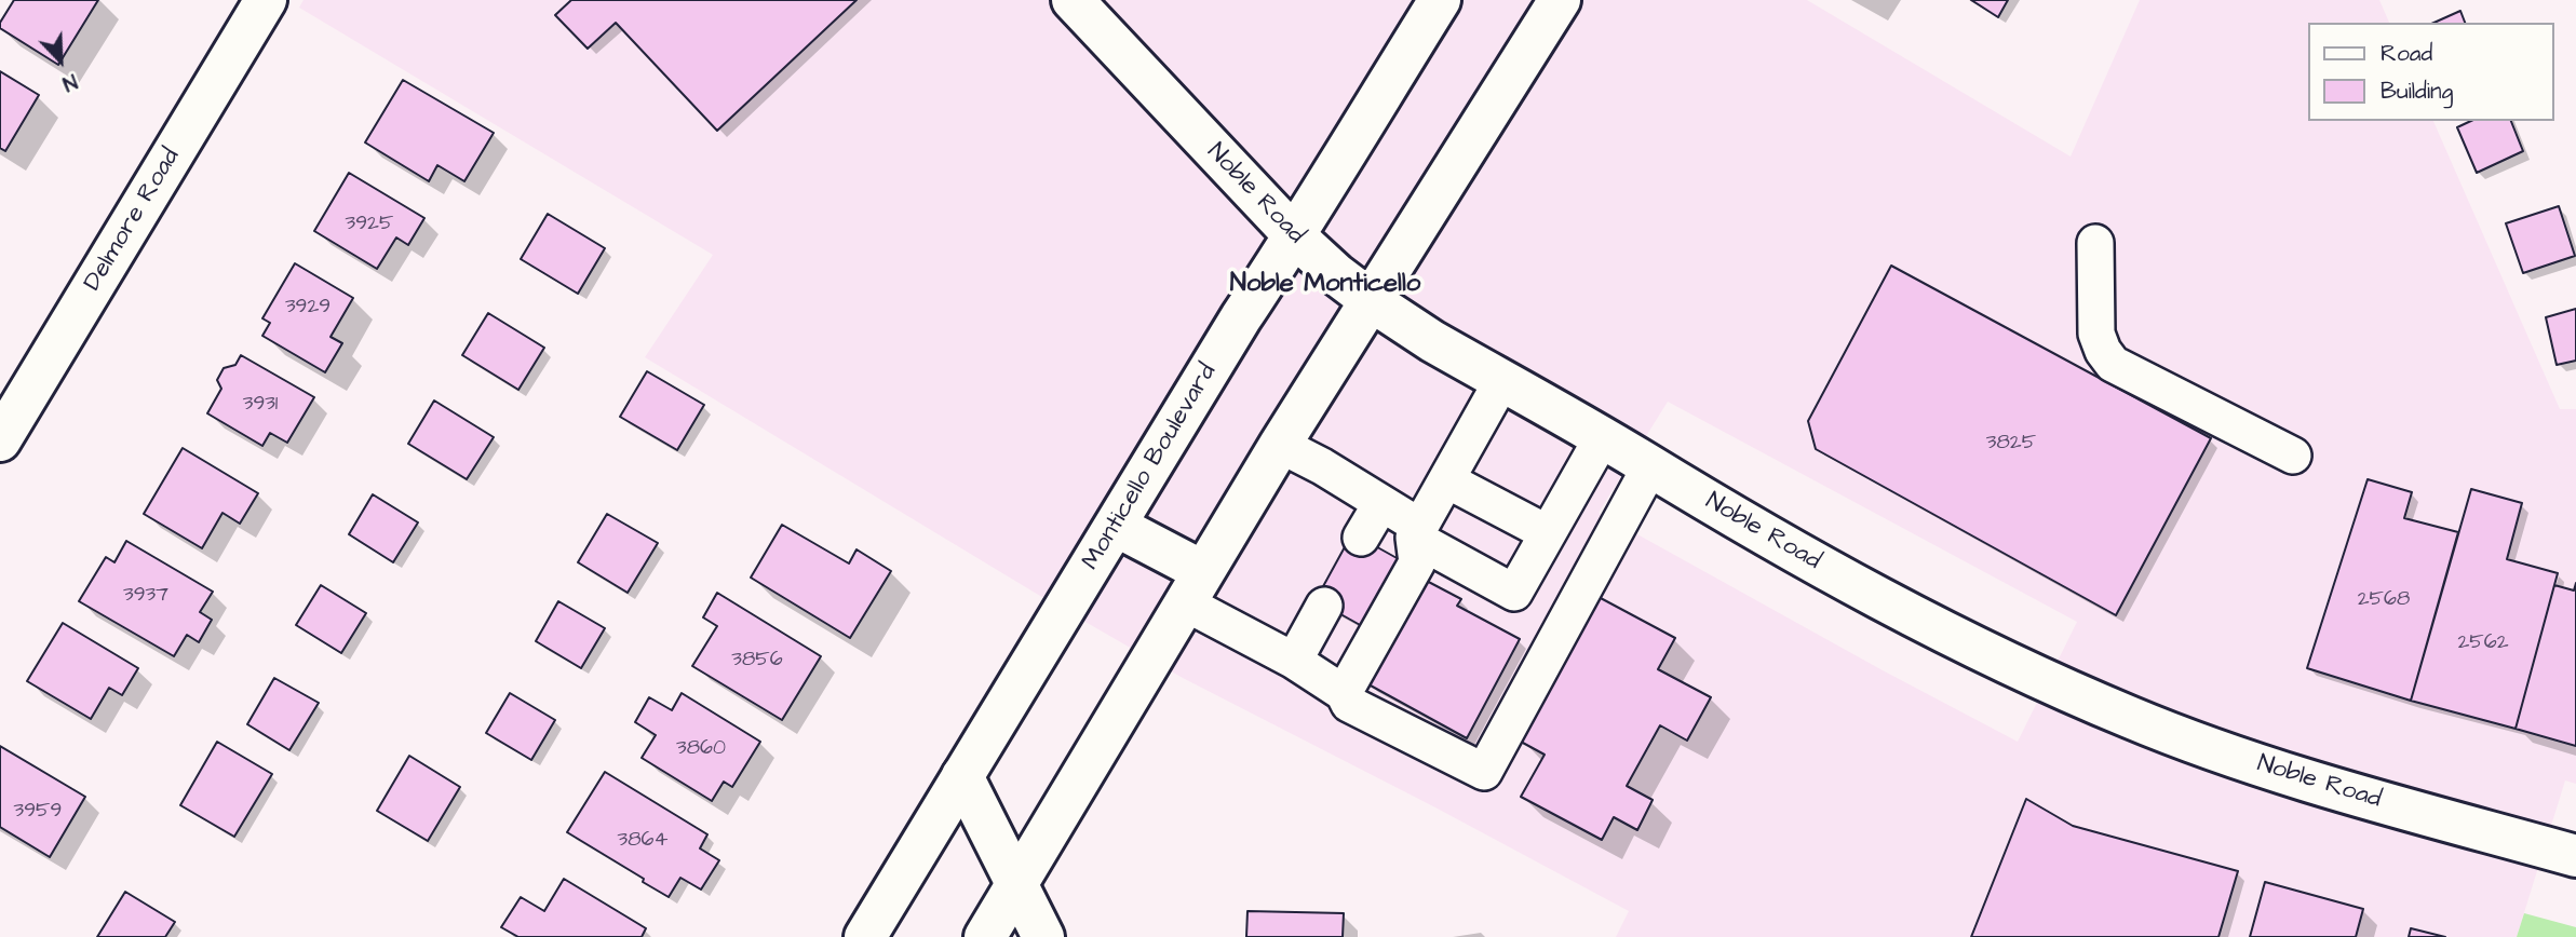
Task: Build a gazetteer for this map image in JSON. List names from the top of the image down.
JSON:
{
  "streets": {
    "main road": ["Noble Road", "Delmore Road", "Monticello Boulevard"]
  },
  "crossings": [
    ["Noble Road", "Monticello Boulevard"]
  ],
  "districts": ["Noble Monticello"],
  "house_numbers": [
    "3925",
    "3929",
    "3931",
    "3825",
    "3937",
    "2568",
    "2562",
    "3856",
    "3860",
    "3959",
    "3864"
  ],
  "legend": ["Road", "Building"],
  "north": "bottom right"
}
